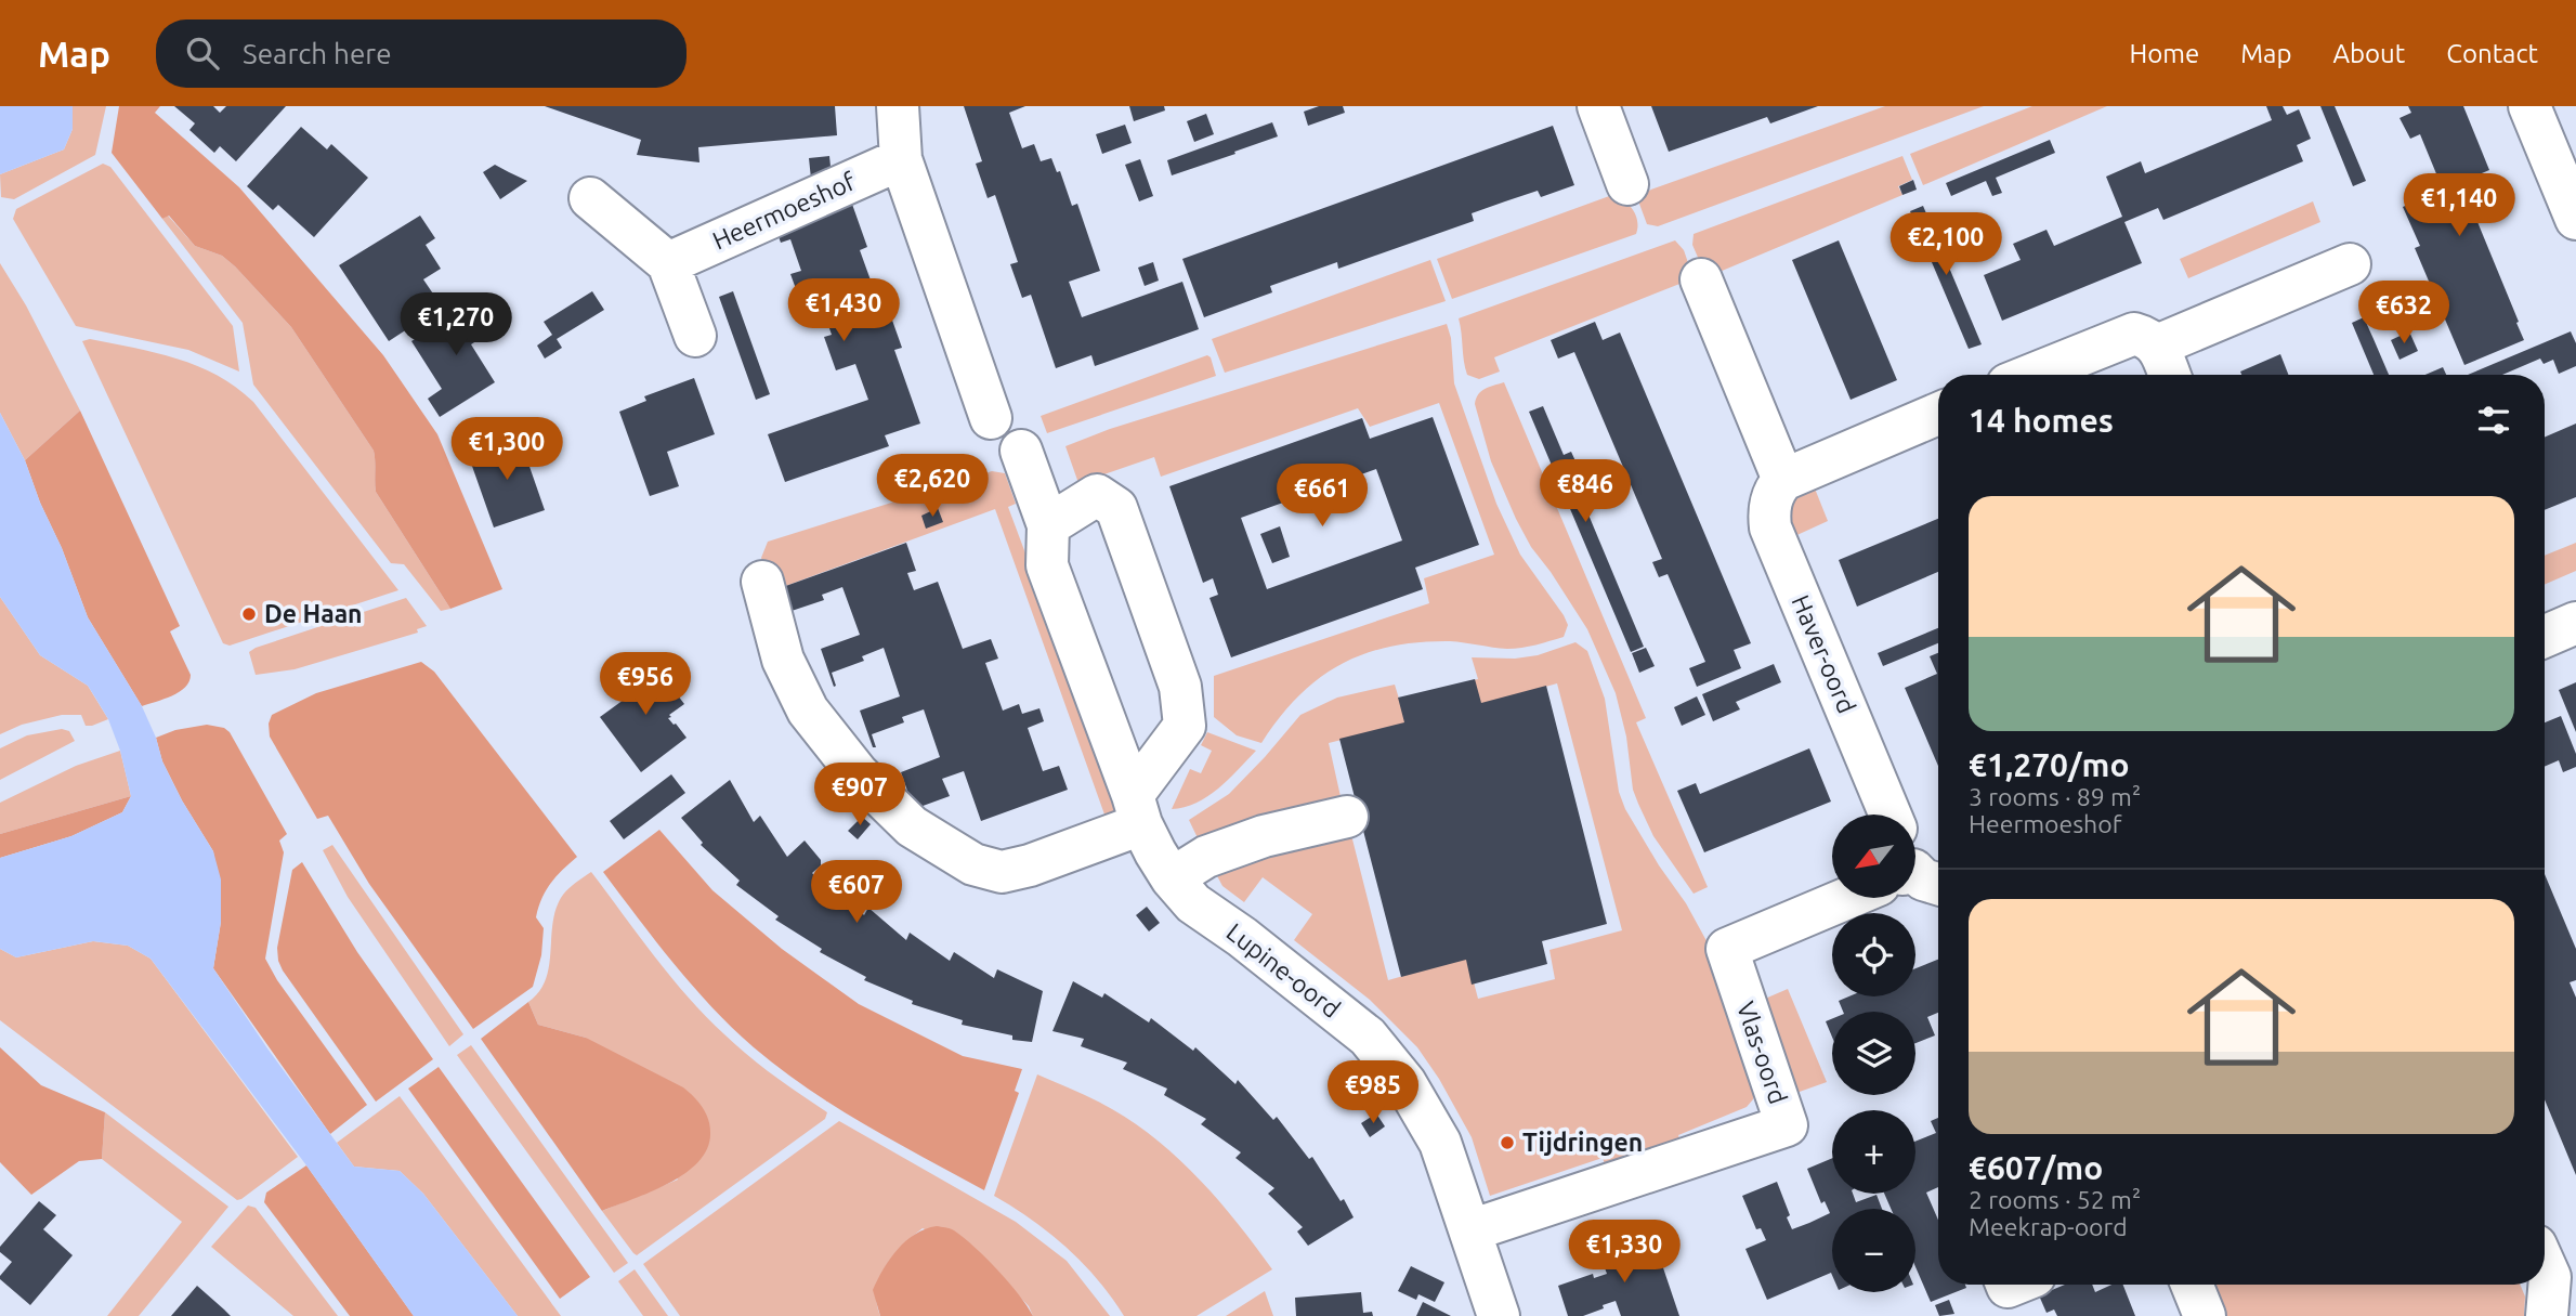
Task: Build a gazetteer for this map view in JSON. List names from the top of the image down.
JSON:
{
  "streets": {
    "street": [
      "Heermoeshof",
      "Haver-oord",
      "Lupine-oord",
      "Vlas-oord"
    ]
  },
  "crossings": [
    ["Lupine-oord", "Vlas-oord"]
  ],
  "places": ["De Haan", "Tijdringen"],
  "north": "bottom left",
  "page": {
    "header": "Map",
    "search": "Search here",
    "nav": [
      "Home",
      "Map",
      "About",
      "Contact"
    ],
    "price": [
      "€1,140",
      "€2,100",
      "€1,430",
      "€632",
      "€1,270",
      "€1,300",
      "€2,620",
      "€846",
      "€661",
      "€956",
      "€907",
      "€607",
      "€985",
      "€1,330"
    ],
    "heading": "14 homes",
    "list": [
      {
        "name": "€1,270/mo",
        "note": "3 rooms · 89 m² · Heermoeshof"
      },
      {
        "name": "€607/mo",
        "note": "2 rooms · 52 m² · Meekrap-oord"
      }
    ],
    "map_buttons": ["+", "−"]
  }
}
